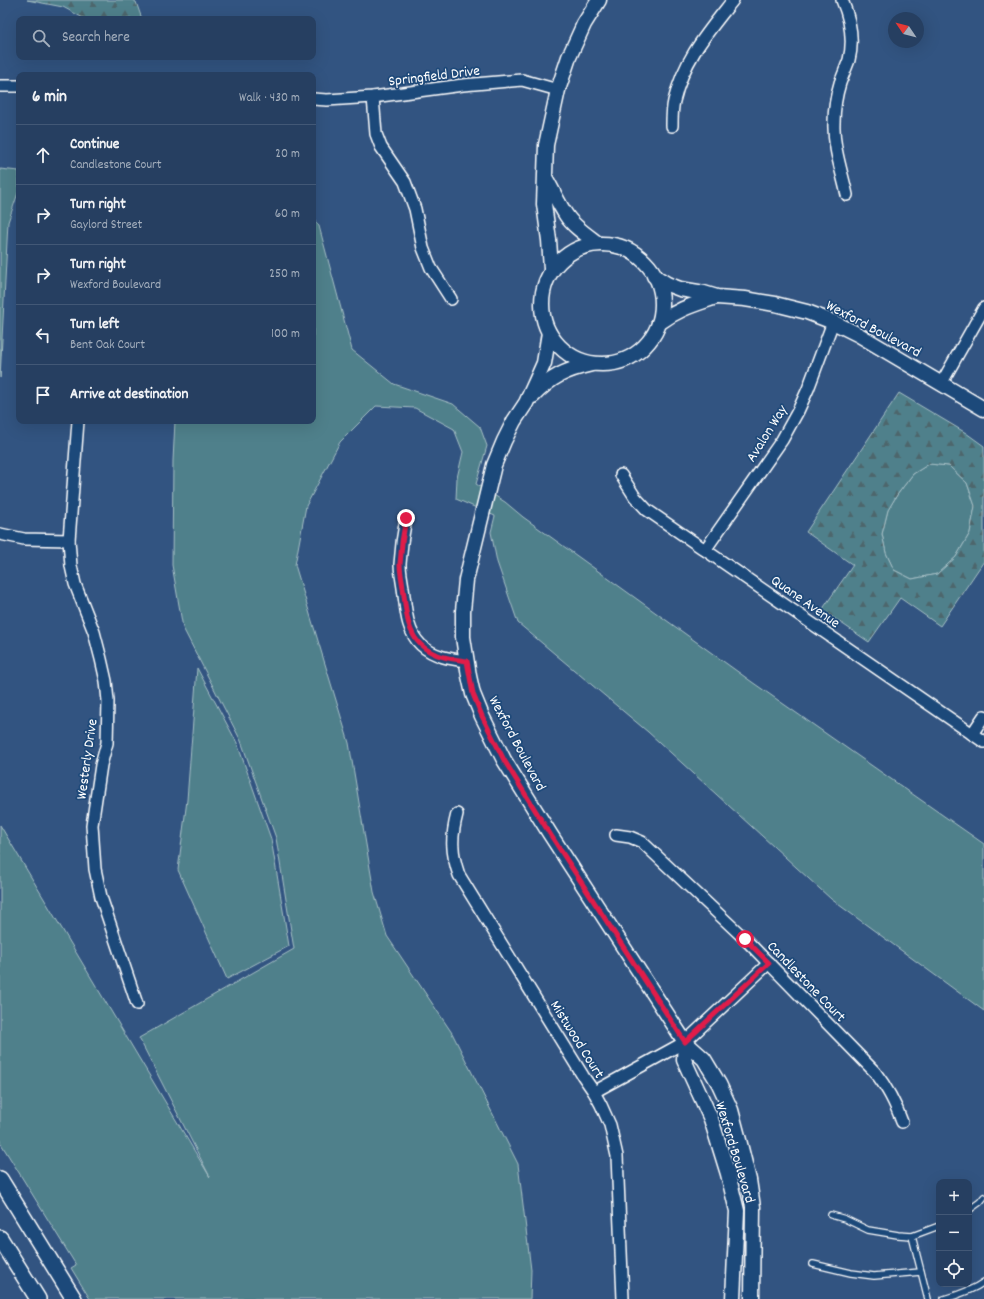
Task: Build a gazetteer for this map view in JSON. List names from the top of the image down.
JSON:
{
  "streets": {
    "street": [
      "Springfield Drive",
      "Wexford Boulevard",
      "Avalon Way",
      "Quane Avenue",
      "Westerly Drive",
      "Candlestone Court",
      "Mistwood Court"
    ]
  },
  "crossings": [
    ["Wexford Boulevard", "Avalon Way"],
    ["Avalon Way", "Quane Avenue"]
  ],
  "north": "top left",
  "page": {
    "search": "Search here",
    "heading": ["6 min", "Walk · 430 m"],
    "list": [
      ["Continue", "Candlestone Court", "20 m"],
      ["Turn right", "Gaylord Street", "60 m"],
      ["Turn right", "Wexford Boulevard", "250 m"],
      ["Turn left", "Bent Oak Court", "100 m"],
      "Arrive at destination"
    ],
    "map_buttons": ["+", "−"]
  }
}
